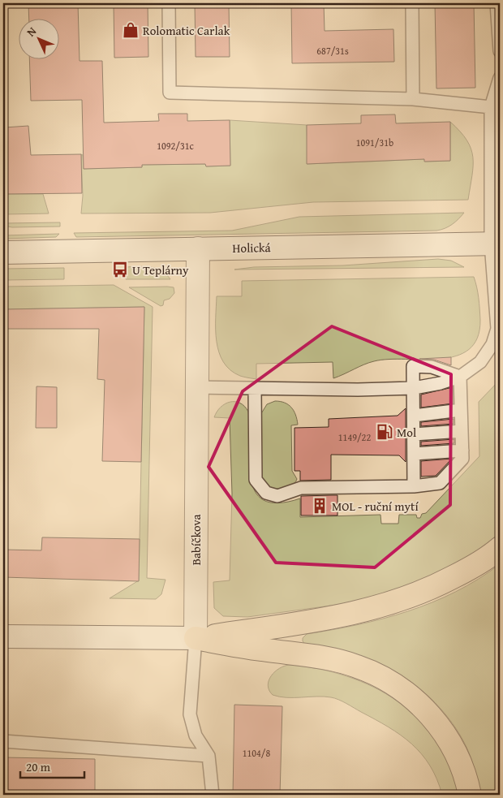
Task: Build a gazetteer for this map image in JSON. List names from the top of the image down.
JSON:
{
  "streets": {
    "street": ["Holická", "Babíčkova"]
  },
  "crossings": [
    ["Holická", "Babíčkova"]
  ],
  "places": {
    "shop": ["Rolomatic Carlak"],
    "bus stop": ["U Teplárny"],
    "fuel station": ["Mol"],
    "building": ["MOL - ruční mytí"]
  },
  "house_numbers": [
    "687/31s",
    "1091/31b",
    "1092/31c",
    "1149/22",
    "1104/8"
  ],
  "scale_bar": "20 m",
  "north": "top left"
}
